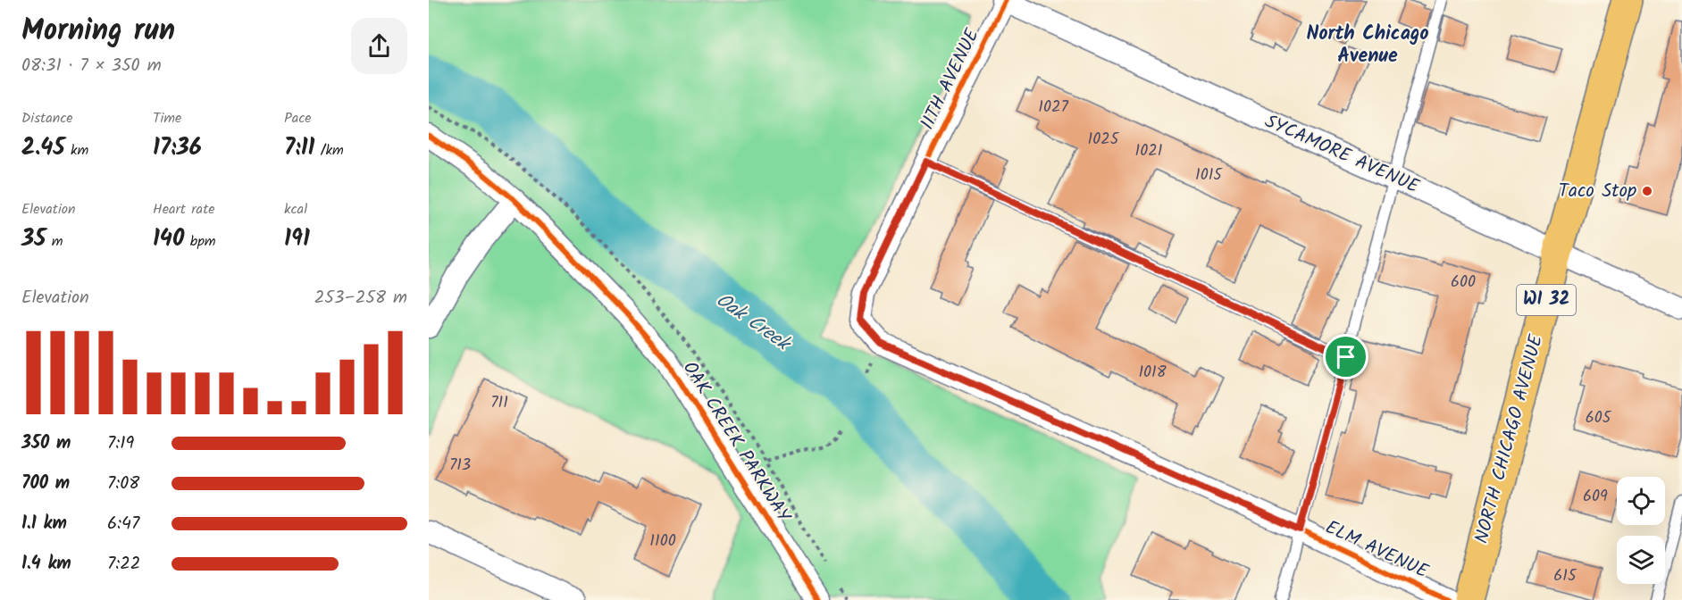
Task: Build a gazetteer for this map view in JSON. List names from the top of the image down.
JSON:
{
  "streets": {
    "main road": ["WI 32", "NORTH CHICAGO AVENUE"],
    "street": [
      "11TH AVENUE",
      "SYCAMORE AVENUE",
      "OAK CREEK PARKWAY",
      "ELM AVENUE"
    ]
  },
  "crossings": [
    ["11TH AVENUE", "SYCAMORE AVENUE"],
    ["11TH AVENUE", "ELM AVENUE"],
    ["SYCAMORE AVENUE", "NORTH CHICAGO AVENUE"]
  ],
  "districts": ["North Chicago Avenue"],
  "water": ["Oak Creek"],
  "places": ["Taco Stop"],
  "house_numbers": [
    "1027",
    "1025",
    "1021",
    "1015",
    "600",
    "1018",
    "711",
    "605",
    "713",
    "609",
    "1100",
    "615"
  ],
  "page": {
    "heading": ["Morning run", "08:31 · 7 × 350 m"],
    "stats": [
      ["Distance", "2.45 km"],
      ["Time", "17:36"],
      ["Pace", "7:11 /km"],
      ["Elevation", "35 m"],
      ["Heart rate", "140 bpm"],
      ["kcal", "191"]
    ],
    "chart": ["Elevation", "253–258 m"],
    "list": [
      {
        "name": "350 m",
        "note": "7:19"
      },
      {
        "name": "700 m",
        "note": "7:08"
      },
      {
        "name": "1.1 km",
        "note": "6:47"
      },
      {
        "name": "1.4 km",
        "note": "7:22"
      }
    ]
  }
}
